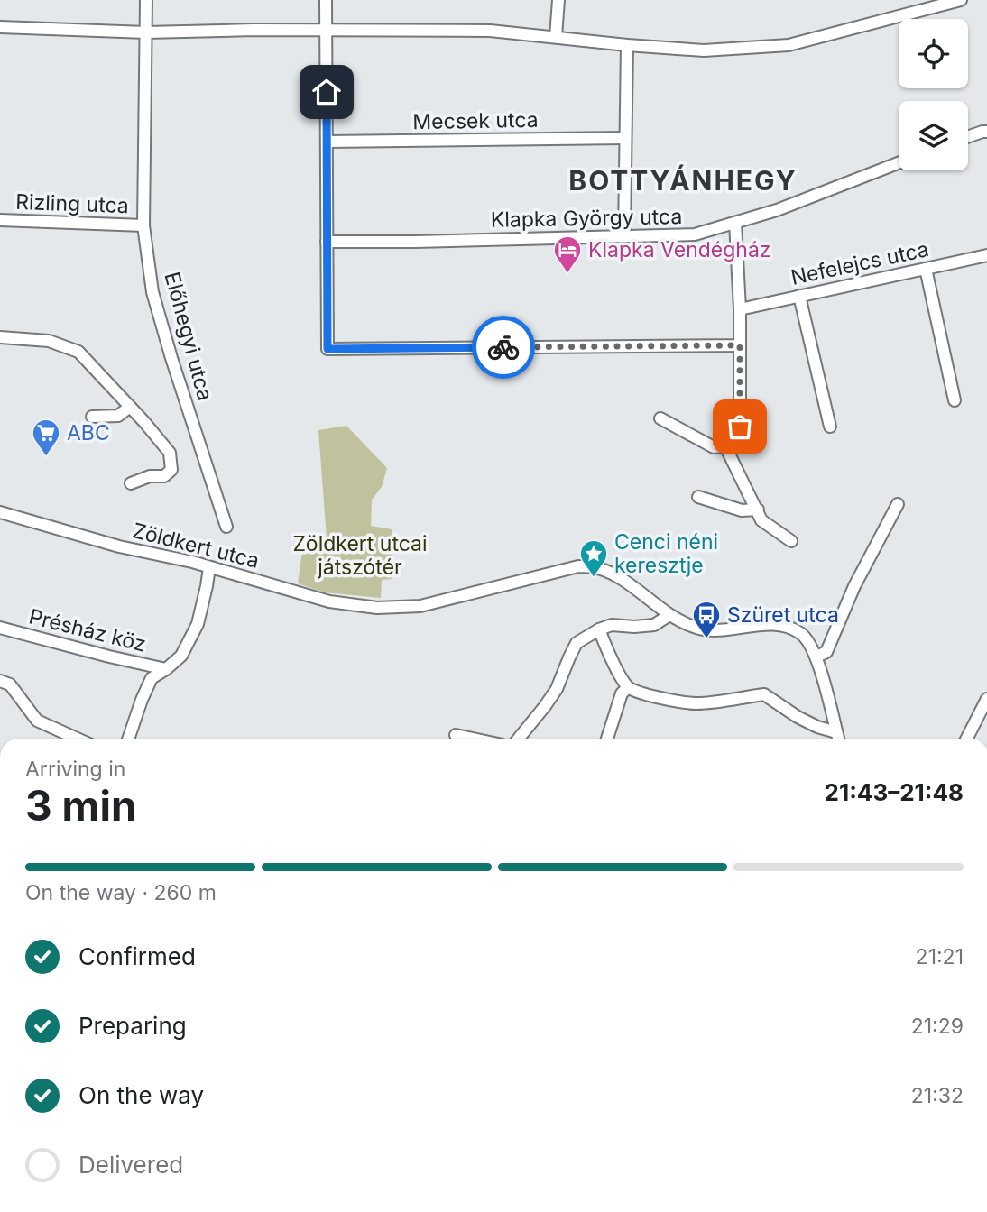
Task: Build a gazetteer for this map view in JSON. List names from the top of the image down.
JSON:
{
  "streets": {
    "street": [
      "Mecsek utca",
      "Rizling utca",
      "Klapka György utca",
      "Nefelejcs utca",
      "Előhegyi utca",
      "Zöldkert utca",
      "Présház köz"
    ]
  },
  "crossings": [
    ["Rizling utca", "Előhegyi utca"]
  ],
  "districts": ["BOTTYÁNHEGY"],
  "parks": ["Zöldkert utcai játszótér"],
  "places": {
    "hotel": ["Klapka Vendégház"],
    "supermarket": ["ABC"],
    "place": ["Cenci néni keresztje"],
    "bus stop": ["Szüret utca"]
  },
  "page": {
    "heading": ["3 min", "Arriving in", "21:43–21:48"],
    "bar": "On the way · 260 m",
    "list": [
      ["Confirmed", "21:21"],
      ["Preparing", "21:29"],
      ["On the way", "21:32"],
      "Delivered"
    ]
  }
}
